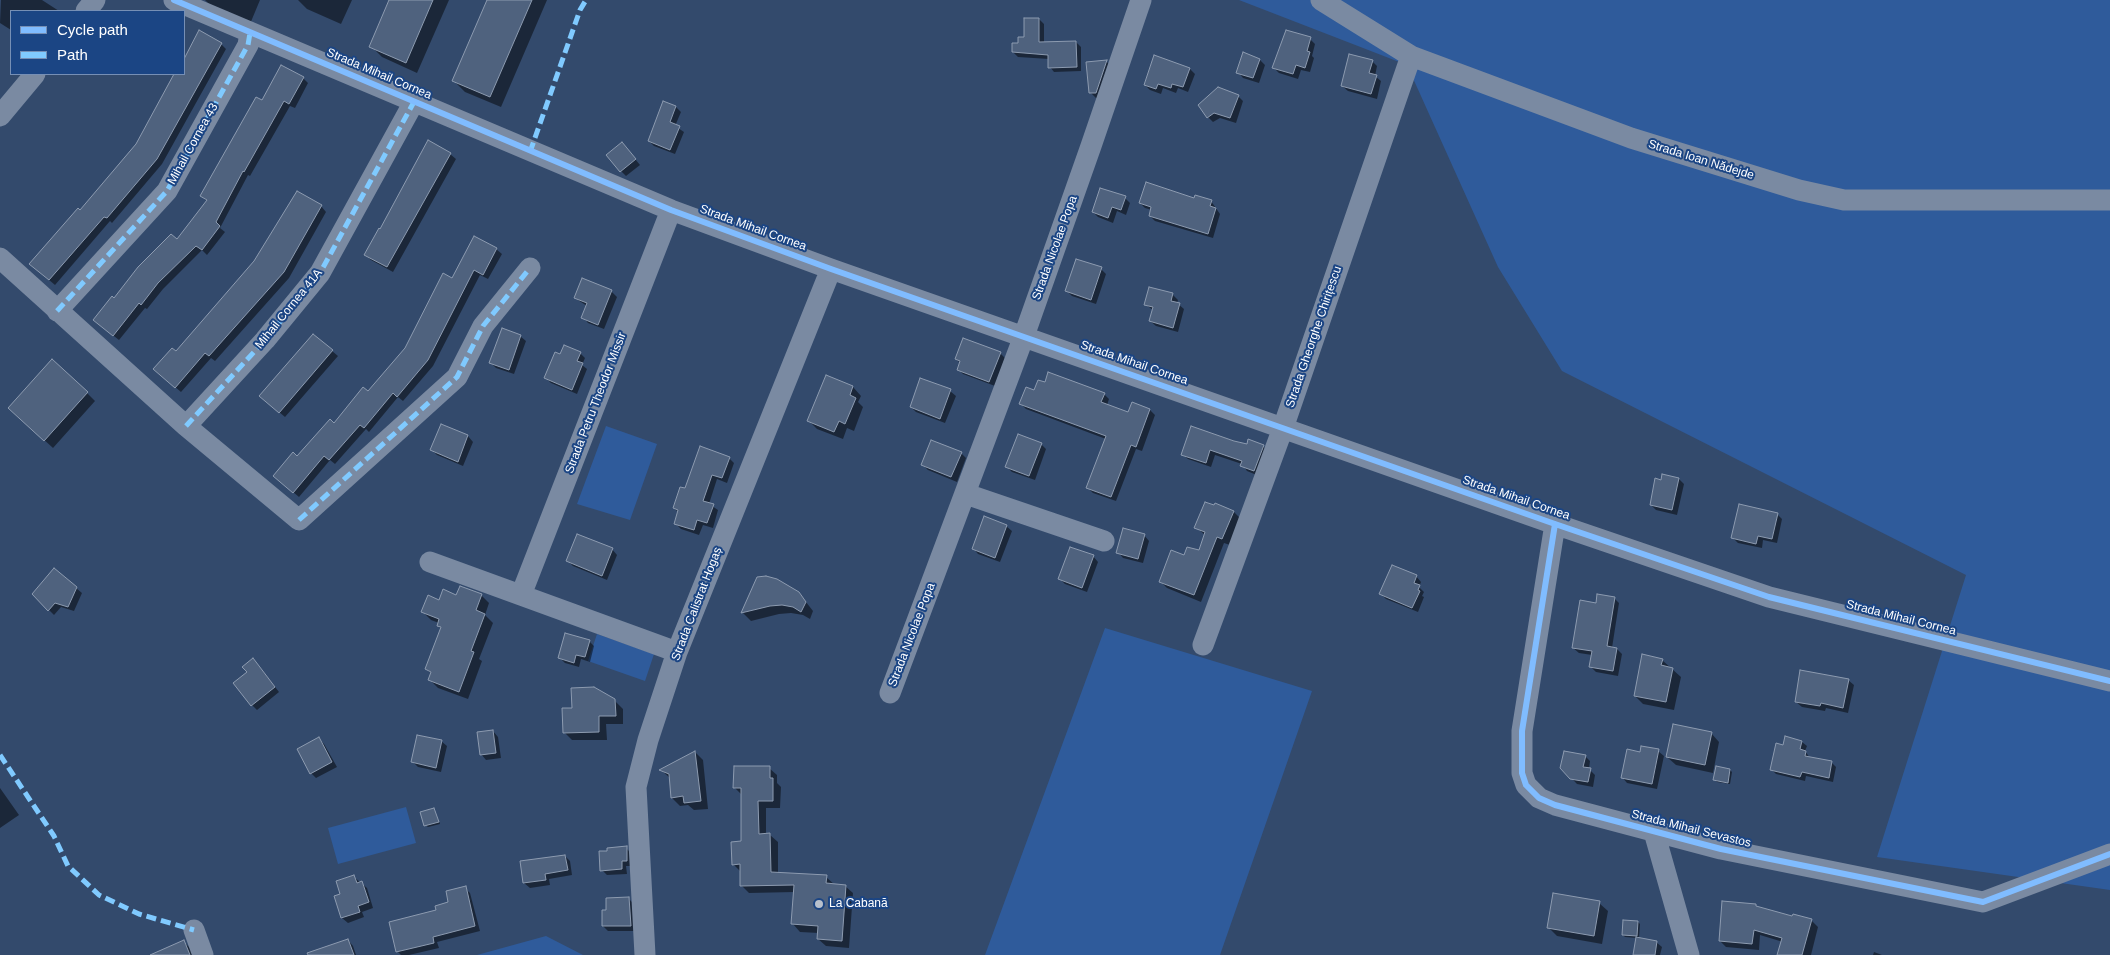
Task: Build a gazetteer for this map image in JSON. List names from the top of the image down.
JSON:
{
  "streets": {
    "street": [
      "Strada Mihail Cornea",
      "Mihail Cornea 43",
      "Strada Ioan Nădejde",
      "Strada Nicolae Popa",
      "Mihail Cornea 41A",
      "Strada Gheorghe Chirițescu",
      "Strada Petru Theodor Missir",
      "Strada Calistrat Hogaș",
      "Strada Mihail Sevastos"
    ]
  },
  "crossings": [
    ["Strada Mihail Cornea", "Mihail Cornea 43"],
    ["Strada Mihail Cornea", "Strada Nicolae Popa"],
    ["Strada Mihail Cornea", "Mihail Cornea 41A"],
    ["Strada Mihail Cornea", "Strada Gheorghe Chirițescu"],
    ["Strada Mihail Cornea", "Strada Petru Theodor Missir"],
    ["Strada Mihail Cornea", "Strada Calistrat Hogaș"],
    ["Strada Mihail Cornea", "Strada Mihail Sevastos"],
    ["Strada Ioan Nădejde", "Strada Gheorghe Chirițescu"]
  ],
  "places": ["La Cabană"],
  "legend": ["Cycle path", "Path"]
}
